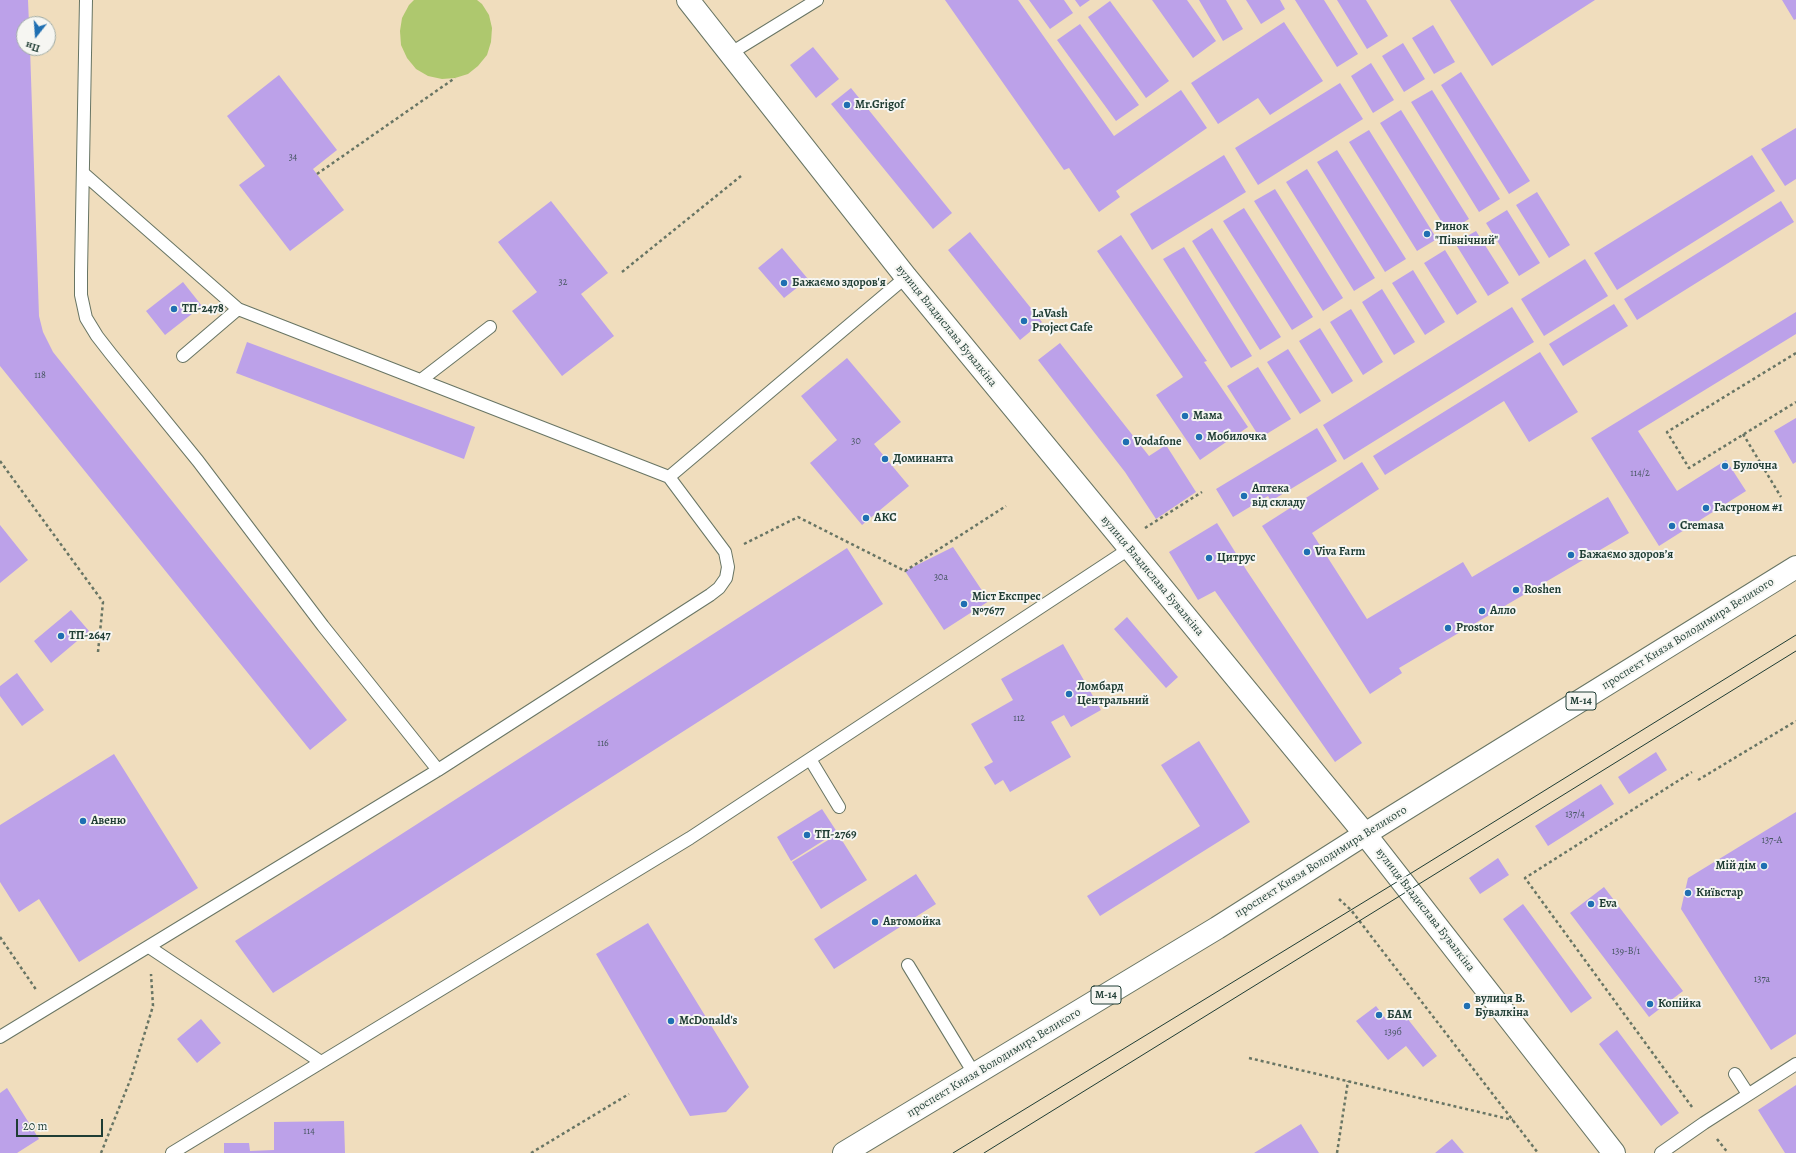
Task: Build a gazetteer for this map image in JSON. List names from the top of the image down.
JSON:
{
  "streets": {
    "main road": ["вулиця Владислава Бувалкіна", "проспект Князя Володимира Великого", "М-14"]
  },
  "crossings": [
    ["вулиця Владислава Бувалкіна", "проспект Князя Володимира Великого"]
  ],
  "places": [
    "Mr.Grigof",
    "Ринок \"Північний\"",
    "Бажаємо здоров'я",
    "ТП-2478",
    "LaVash Project Cafe",
    "Мама",
    "Мобилочка",
    "Vodafone",
    "Доминанта",
    "Булочна",
    "Аптека від складу",
    "Гастроном #1",
    "АКС",
    "Cremasa",
    "Viva Farm",
    "Бажаємо здоровʼя",
    "Цитрус",
    "Roshen",
    "Міст Експрес №7677",
    "Алло",
    "Prostor",
    "ТП-2647",
    "Ломбард Центральний",
    "Авеню",
    "ТП-2769",
    "Мій дім",
    "Київстар",
    "Eva",
    "Автомойка",
    "Копійка",
    "вулиця В. Бувалкіна",
    "БАМ",
    "McDonald's"
  ],
  "house_numbers": [
    "34",
    "32",
    "118",
    "30",
    "114/2",
    "30а",
    "112",
    "116",
    "137/4",
    "137-А",
    "139-В/1",
    "137а",
    "139б",
    "114"
  ],
  "scale_bar": "20 m",
  "north": "bottom"
}
